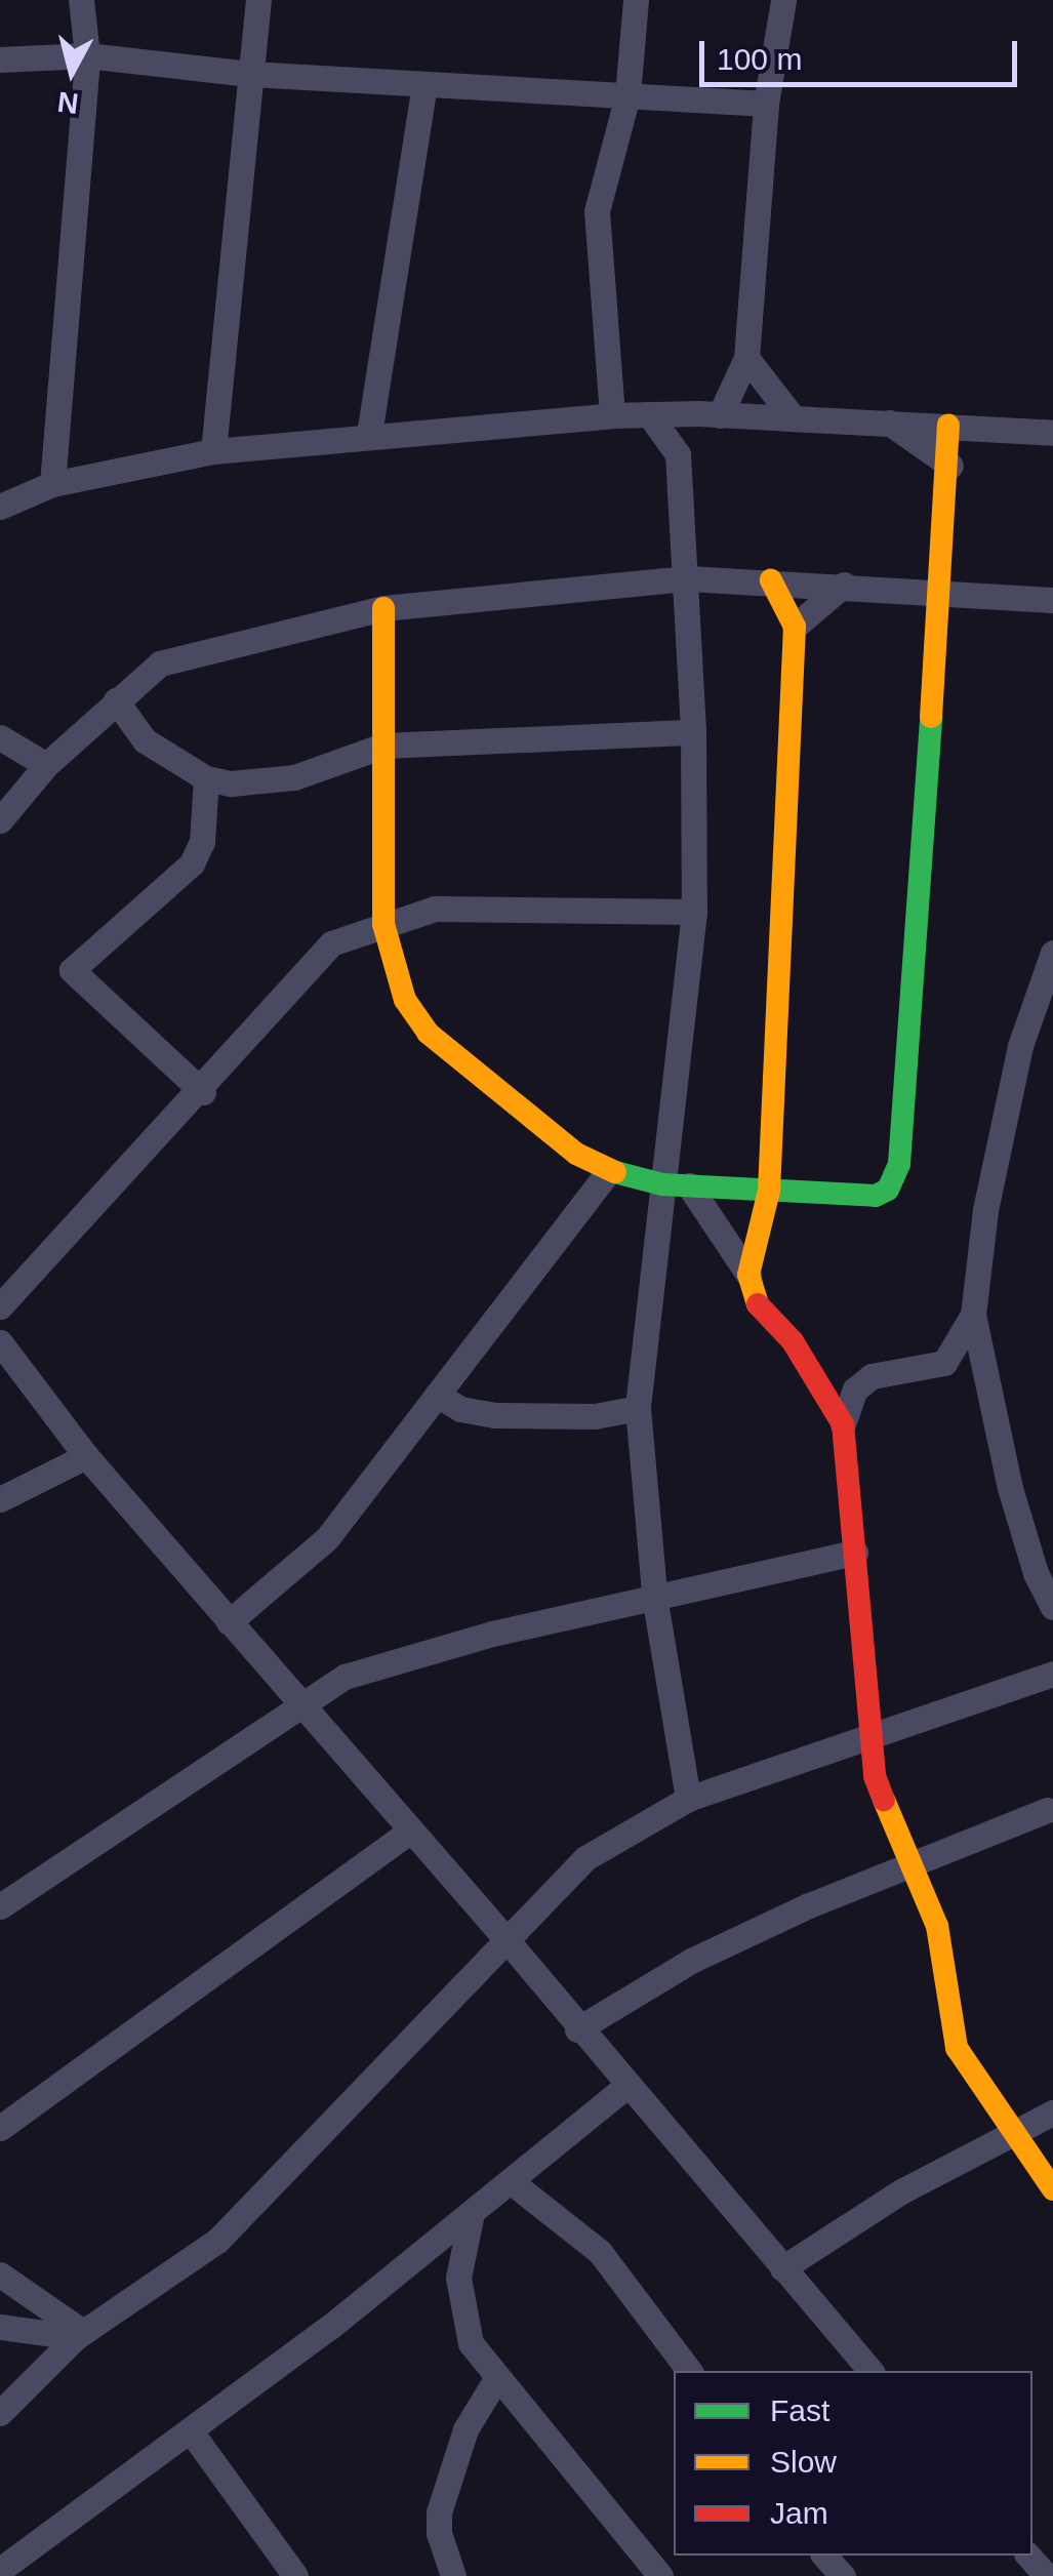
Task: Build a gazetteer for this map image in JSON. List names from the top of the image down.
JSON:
{
  "legend": ["Fast", "Slow", "Jam"],
  "scale_bar": "100 m",
  "north": "bottom"
}
